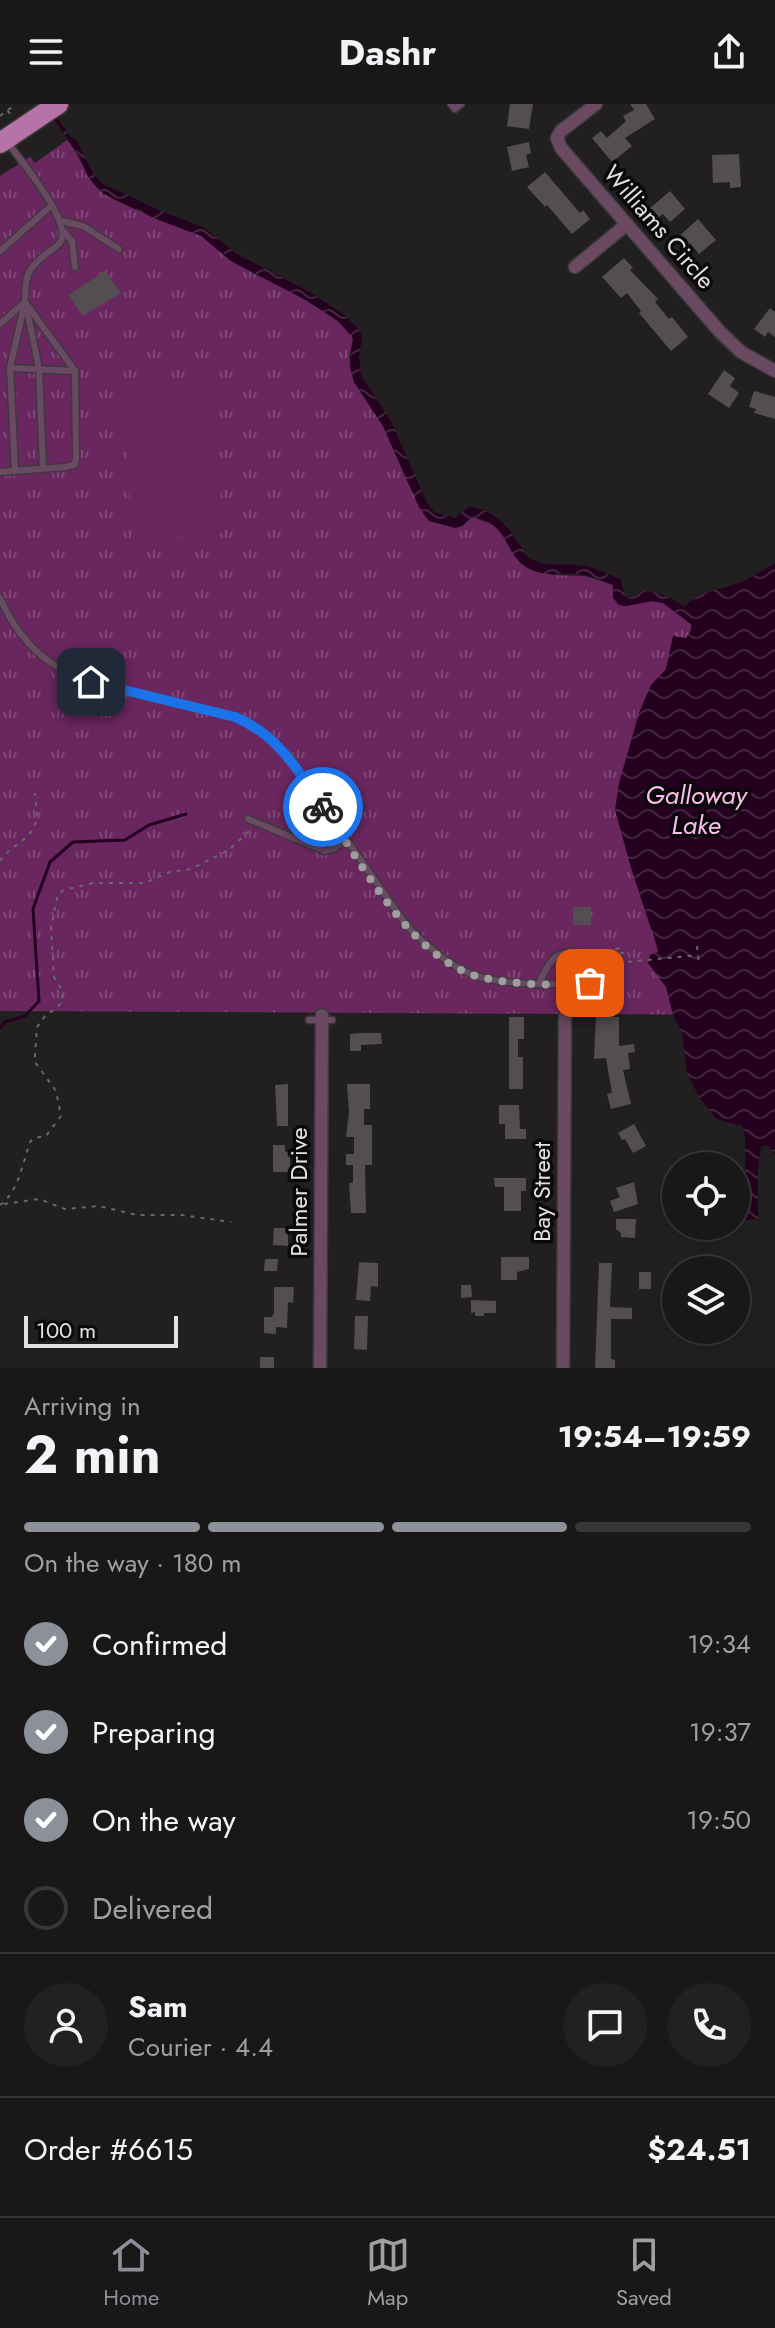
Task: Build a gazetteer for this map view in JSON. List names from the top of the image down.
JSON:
{
  "streets": {
    "street": ["Williams Circle", "Palmer Drive", "Bay Street"]
  },
  "water": ["Galloway Lake"],
  "scale_bar": "100 m",
  "page": {
    "header": "Dashr",
    "scale": "100 m",
    "heading": ["2 min", "Arriving in", "19:54–19:59"],
    "panel": [
      "Sam",
      "Courier · 4.4",
      "Order #6615",
      "$24.51"
    ],
    "bar": "On the way · 180 m",
    "list": [
      ["Confirmed", "19:34"],
      ["Preparing", "19:37"],
      ["On the way", "19:50"],
      "Delivered"
    ],
    "tabs": ["Home", "Map", "Saved"]
  }
}
